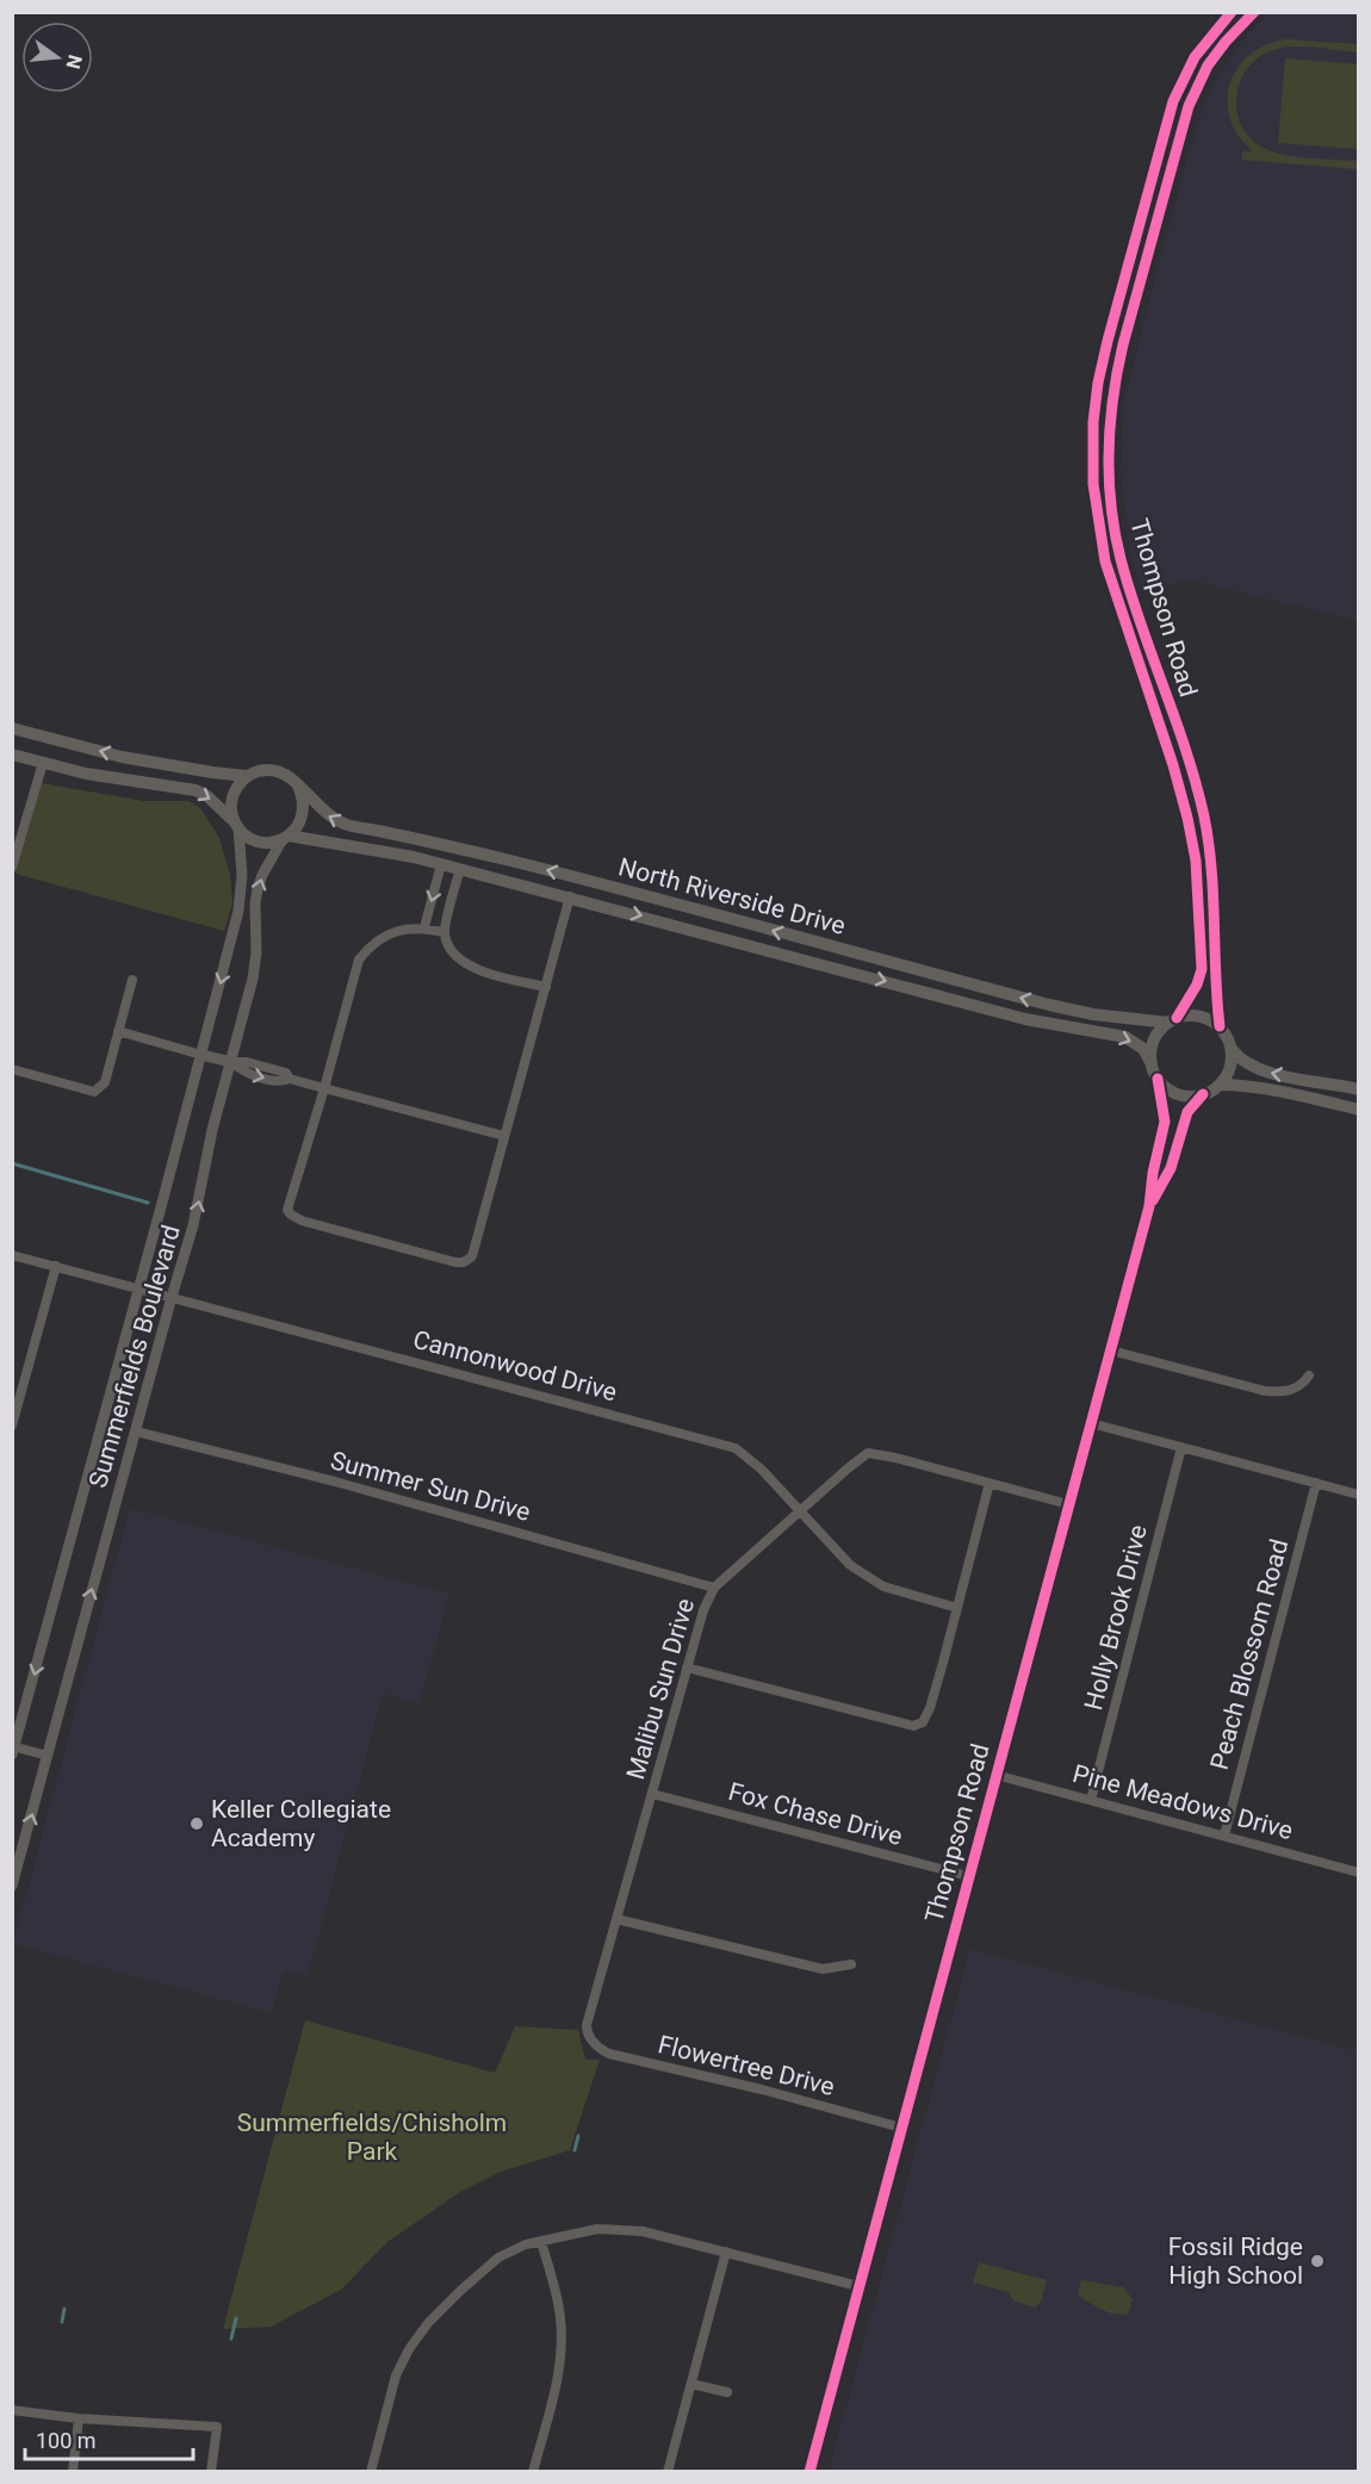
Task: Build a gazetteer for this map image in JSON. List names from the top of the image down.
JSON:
{
  "streets": {
    "main road": ["North Riverside Drive"],
    "street": [
      "Thompson Road",
      "Summerfields Boulevard",
      "Cannonwood Drive",
      "Summer Sun Drive",
      "Holly Brook Drive",
      "Peach Blossom Road",
      "Malibu Sun Drive",
      "Pine Meadows Drive",
      "Fox Chase Drive",
      "Flowertree Drive"
    ]
  },
  "crossings": [
    ["Thompson Road", "North Riverside Drive"],
    ["Thompson Road", "Malibu Sun Drive"],
    ["Thompson Road", "Pine Meadows Drive"],
    ["Thompson Road", "Fox Chase Drive"],
    ["Thompson Road", "Flowertree Drive"],
    ["North Riverside Drive", "Summerfields Boulevard"],
    ["Summerfields Boulevard", "Cannonwood Drive"],
    ["Summerfields Boulevard", "Summer Sun Drive"],
    ["Cannonwood Drive", "Malibu Sun Drive"],
    ["Summer Sun Drive", "Malibu Sun Drive"],
    ["Holly Brook Drive", "Pine Meadows Drive"],
    ["Peach Blossom Road", "Pine Meadows Drive"],
    ["Malibu Sun Drive", "Fox Chase Drive"],
    ["Malibu Sun Drive", "Flowertree Drive"]
  ],
  "parks": ["Summerfields/Chisholm Park"],
  "places": ["Keller Collegiate Academy", "Fossil Ridge High School"],
  "scale_bar": "100 m",
  "north": "right"
}
